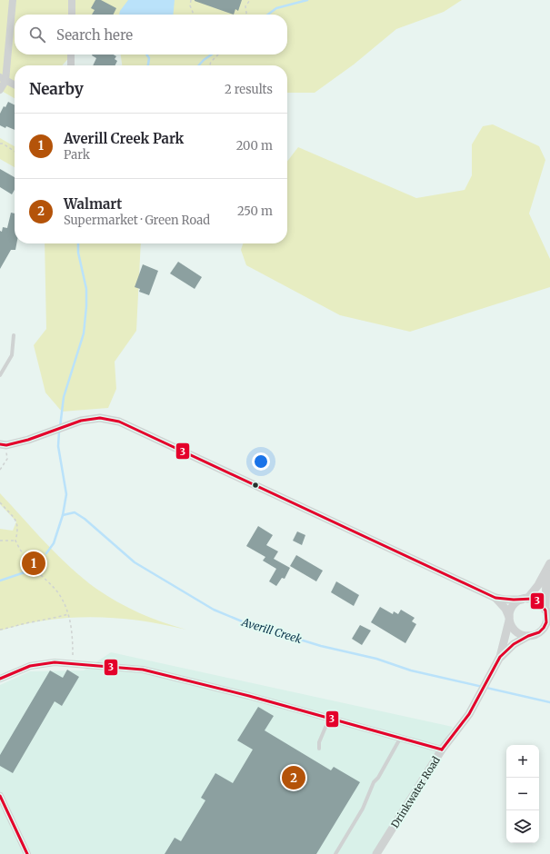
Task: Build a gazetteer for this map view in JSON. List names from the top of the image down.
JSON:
{
  "streets": {
    "street": ["Drinkwater Road"]
  },
  "water": ["Averill Creek"],
  "lines": ["transit line 3"],
  "page": {
    "search": "Search here",
    "heading": ["Nearby", "2 results"],
    "list": [
      {
        "mark": "1",
        "name": "Averill Creek Park",
        "note": "Park",
        "value": "200 m"
      },
      {
        "mark": "2",
        "name": "Walmart",
        "note": "Supermarket · Green Road",
        "value": "250 m"
      }
    ],
    "pins": ["1", "2"],
    "map_buttons": ["+", "−"]
  }
}
